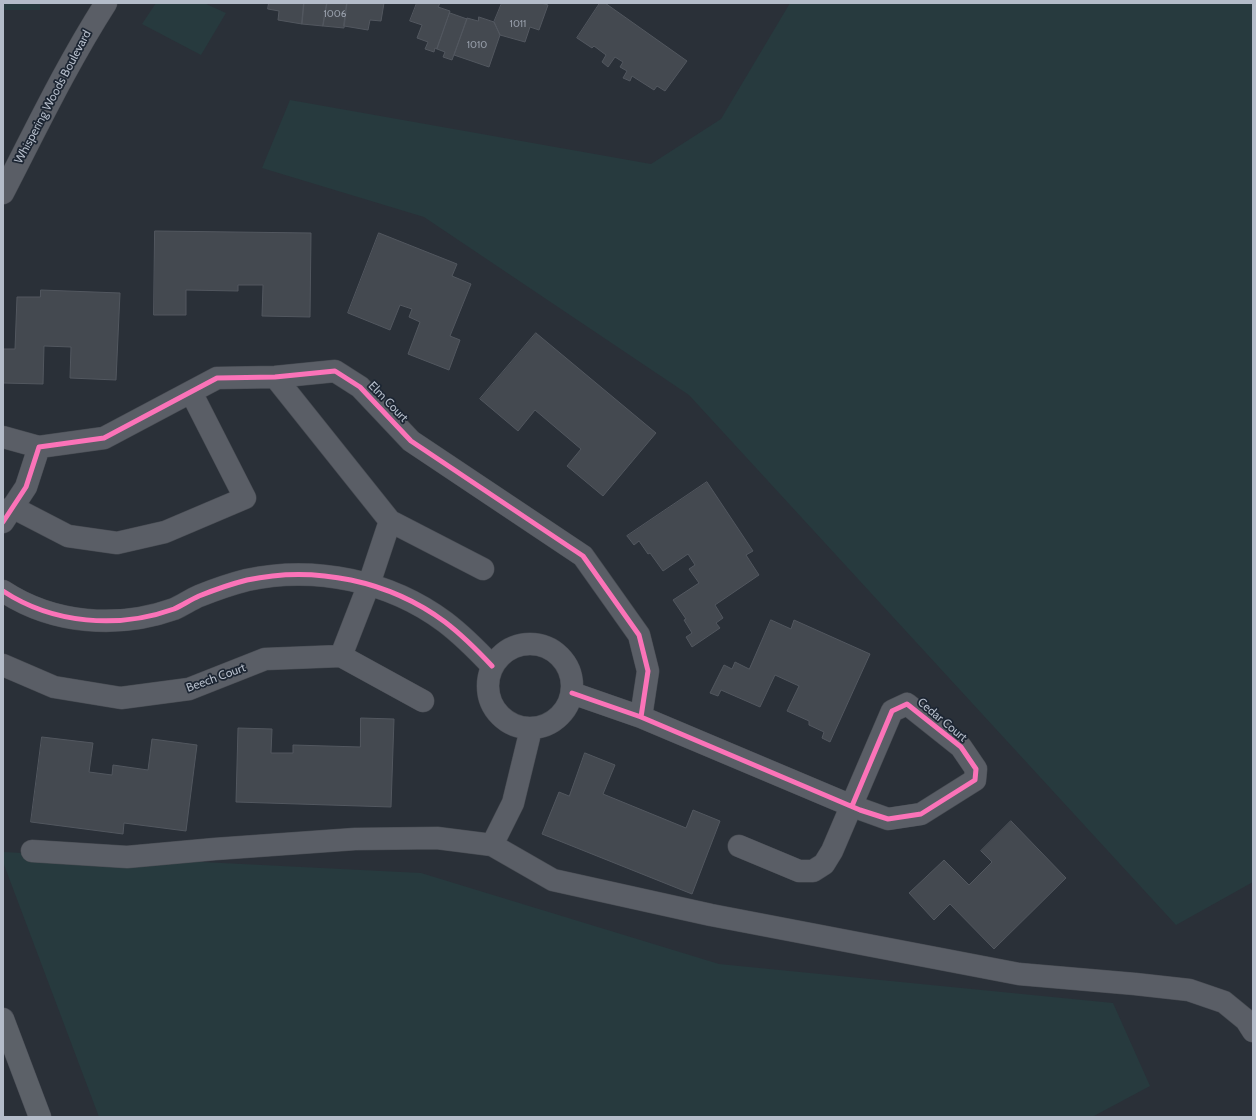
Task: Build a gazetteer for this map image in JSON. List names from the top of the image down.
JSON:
{
  "streets": {
    "street": [
      "Whispering Woods Boulevard",
      "Elm Court",
      "Beech Court",
      "Cedar Court"
    ]
  },
  "crossings": [
    ["Elm Court", "Cedar Court"]
  ],
  "house_numbers": ["1006", "1011", "1010"]
}
